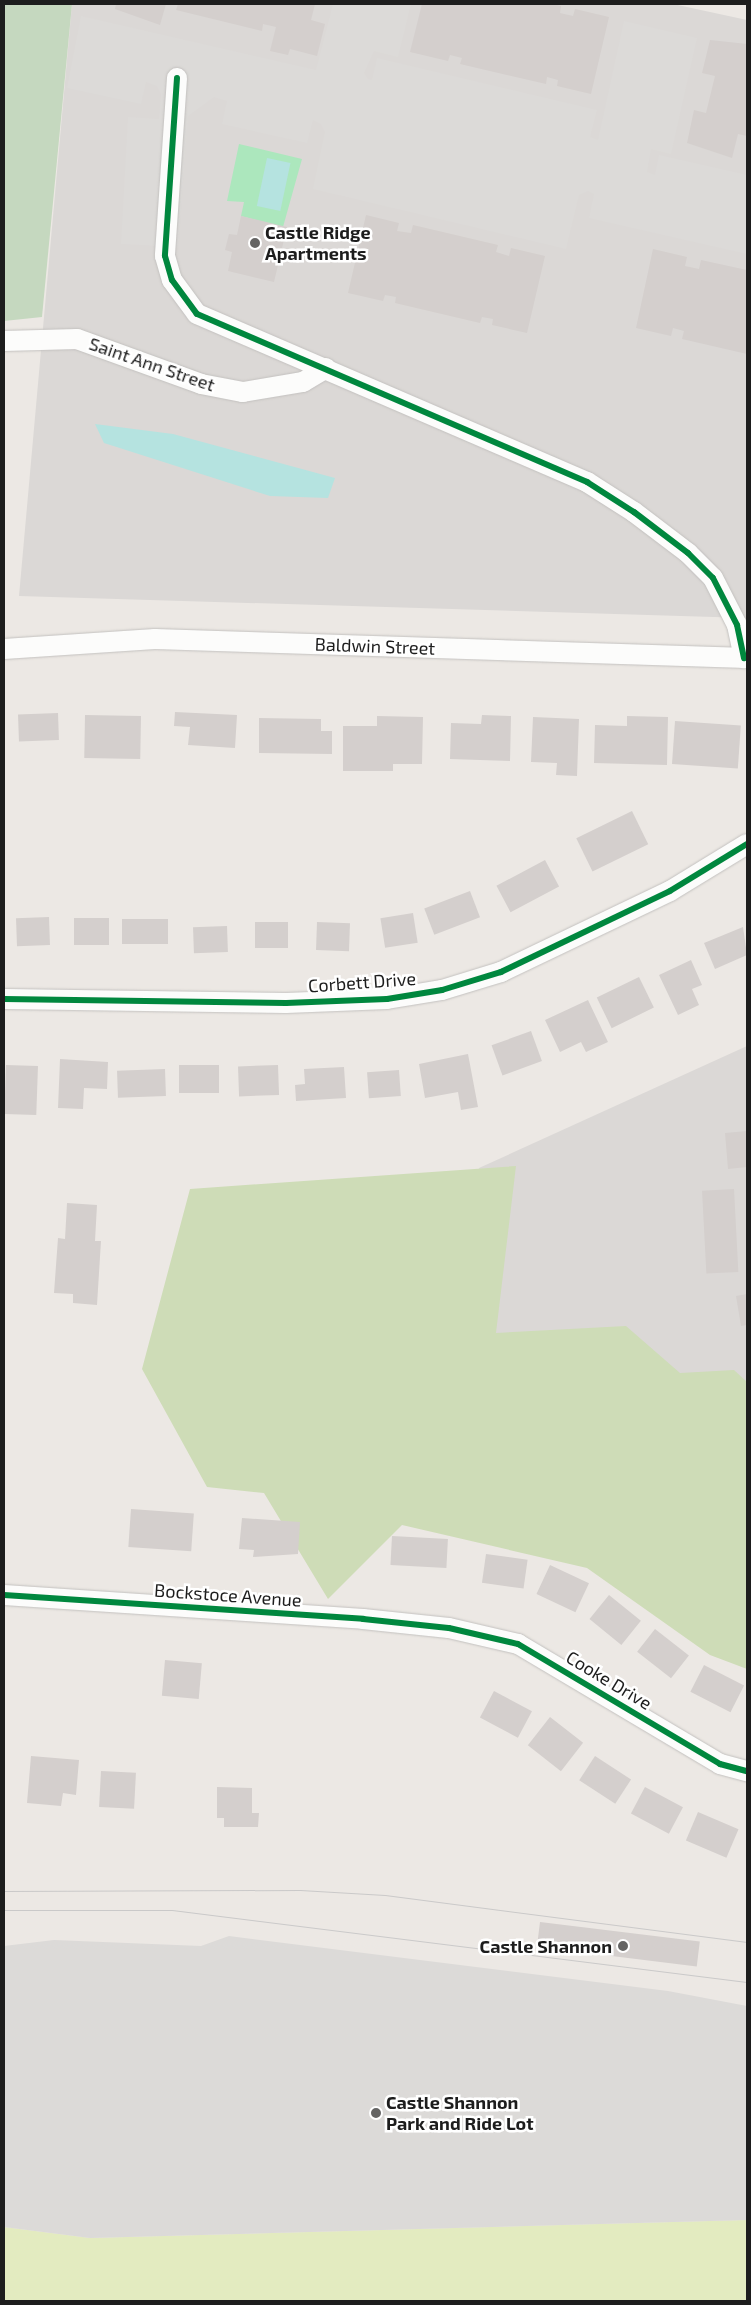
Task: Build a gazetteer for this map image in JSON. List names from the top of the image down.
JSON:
{
  "streets": {
    "street": [
      "Saint Ann Street",
      "Baldwin Street",
      "Corbett Drive",
      "Bockstoce Avenue",
      "Cooke Drive"
    ]
  },
  "crossings": [
    ["Bockstoce Avenue", "Cooke Drive"]
  ],
  "places": ["Castle Ridge Apartments", "Castle Shannon", "Castle Shannon Park and Ride Lot"]
}
